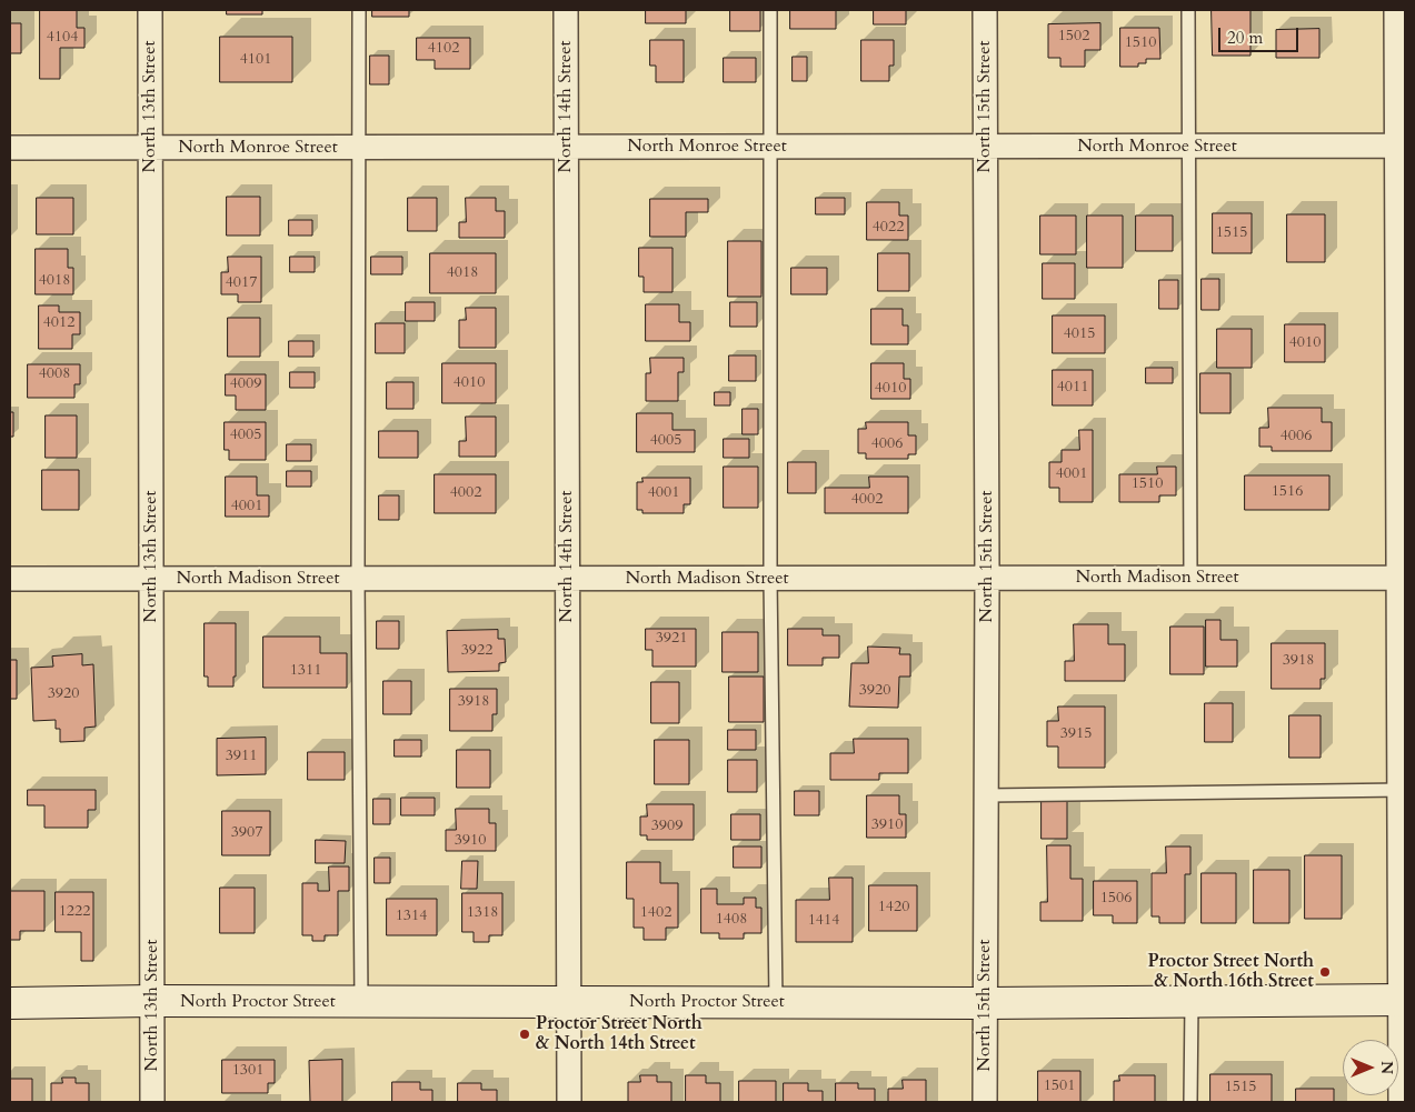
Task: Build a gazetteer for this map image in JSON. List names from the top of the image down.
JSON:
{
  "streets": {
    "street": [
      "North 13th Street",
      "North 14th Street",
      "North 15th Street",
      "North Monroe Street",
      "North Madison Street",
      "North Proctor Street"
    ]
  },
  "crossings": [
    ["North 13th Street", "North Monroe Street"],
    ["North 13th Street", "North Madison Street"],
    ["North 13th Street", "North Proctor Street"],
    ["North 14th Street", "North Monroe Street"],
    ["North 14th Street", "North Madison Street"],
    ["North 14th Street", "North Proctor Street"],
    ["North 15th Street", "North Monroe Street"],
    ["North 15th Street", "North Madison Street"],
    ["North 15th Street", "North Proctor Street"]
  ],
  "places": ["Proctor Street North & North 16th Street", "Proctor Street North & North 14th Street"],
  "house_numbers": [
    "1502",
    "4104",
    "1510",
    "4102",
    "4101",
    "4022",
    "1515",
    "4018",
    "4018",
    "4017",
    "4012",
    "4015",
    "4010",
    "4008",
    "4010",
    "4009",
    "4011",
    "4010",
    "4005",
    "4006",
    "4005",
    "4006",
    "4001",
    "1510",
    "1516",
    "4002",
    "4001",
    "4002",
    "4001",
    "3921",
    "3922",
    "3918",
    "1311",
    "3920",
    "3920",
    "3918",
    "3915",
    "3911",
    "3910",
    "3909",
    "3907",
    "3910",
    "1506",
    "1420",
    "1222",
    "1318",
    "1402",
    "1314",
    "1408",
    "1414",
    "1301",
    "1501",
    "1515"
  ],
  "scale_bar": "20 m",
  "north": "right"
}
